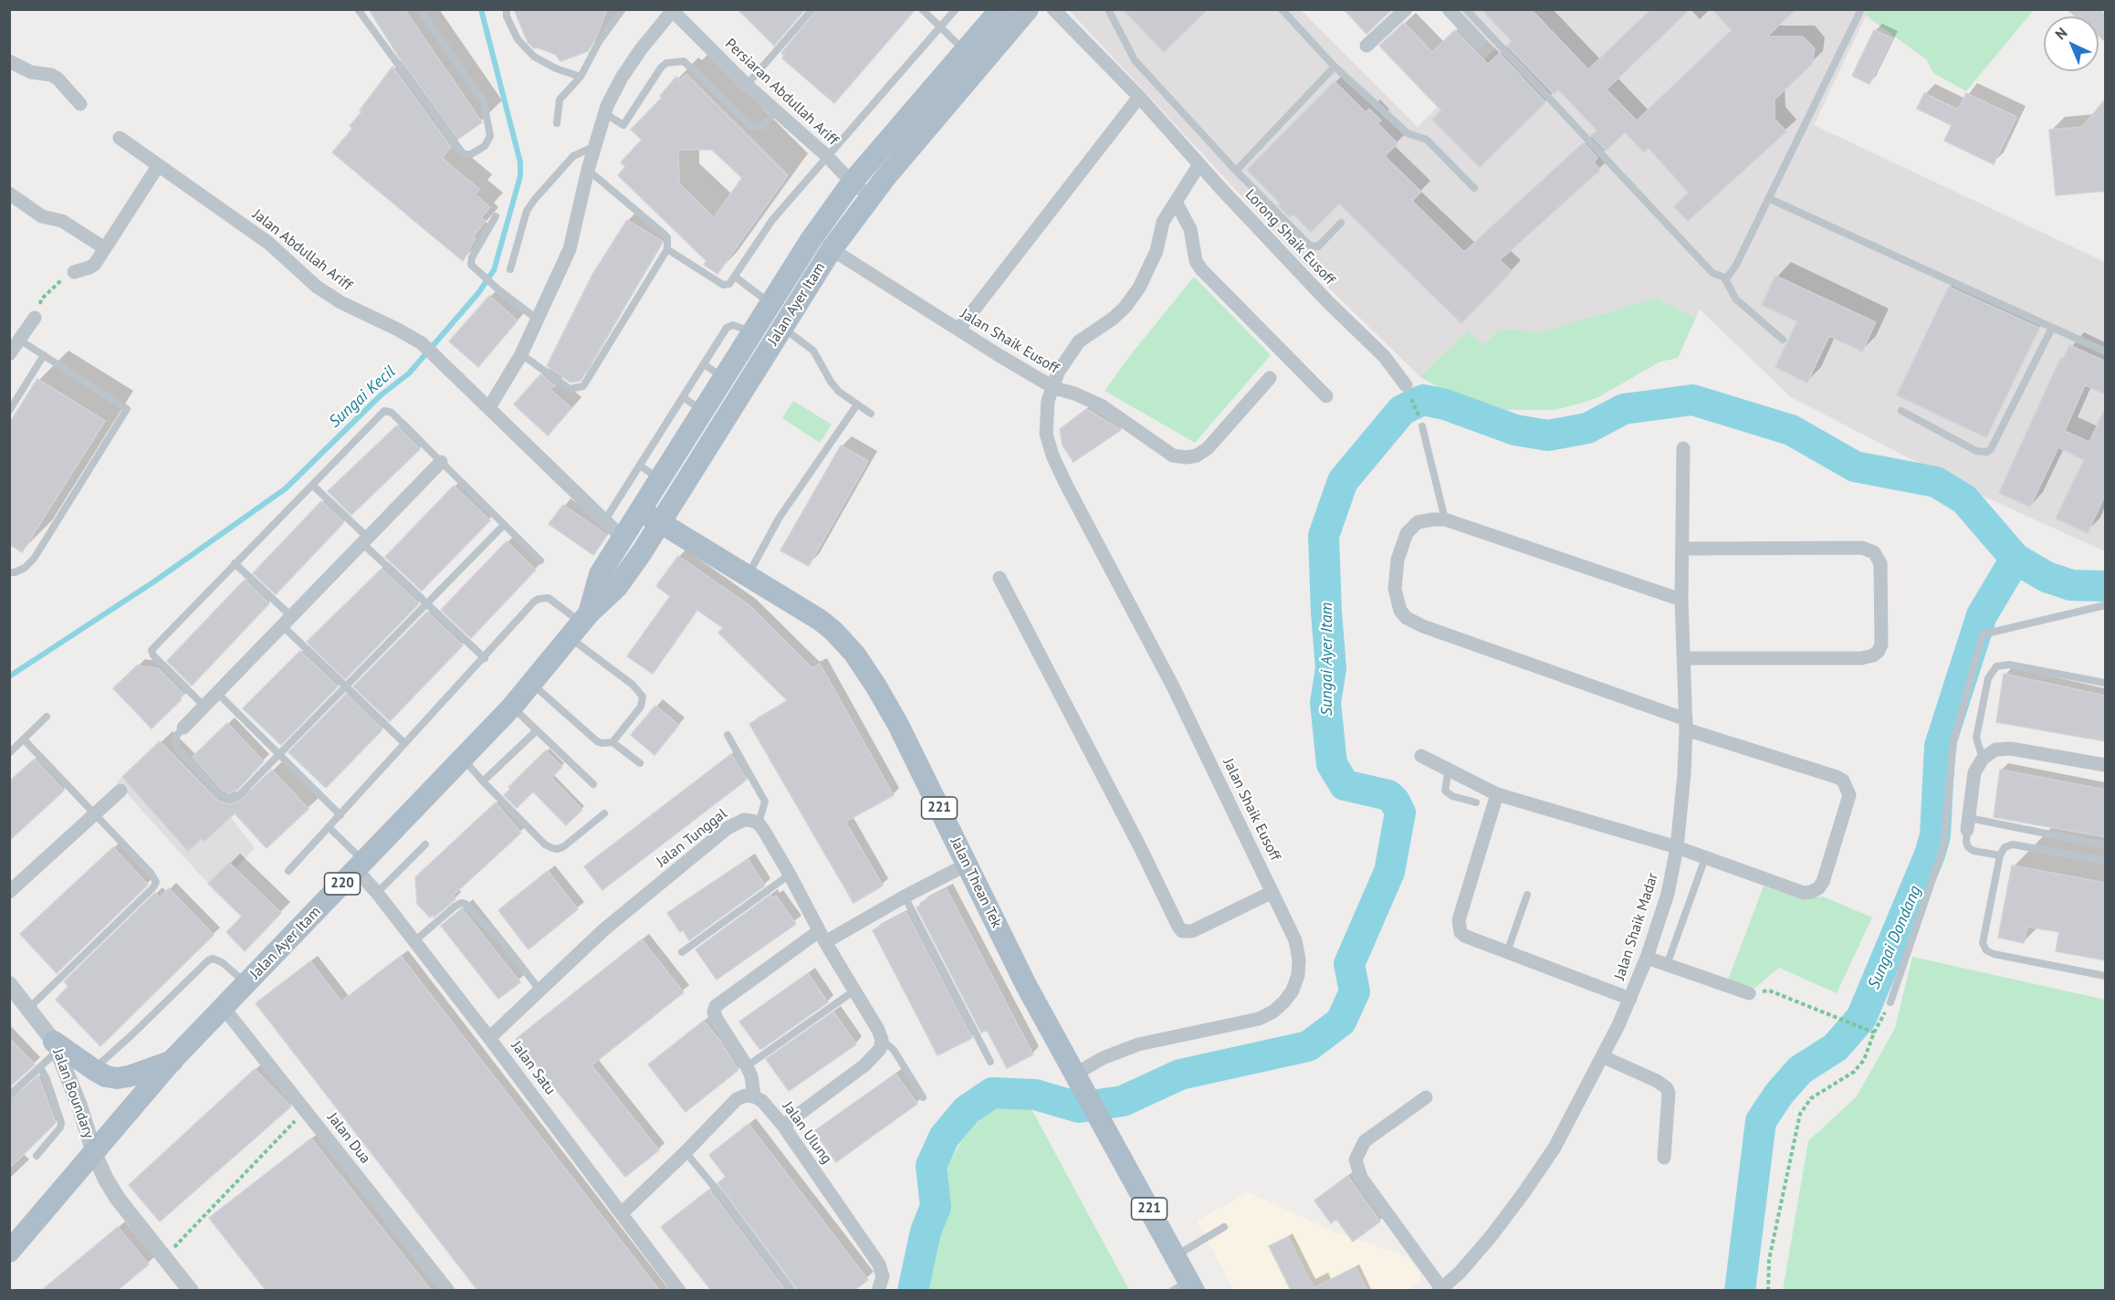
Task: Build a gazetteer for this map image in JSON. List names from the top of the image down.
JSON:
{
  "streets": {
    "main road": [
      "Jalan Ayer Itam",
      "221",
      "Jalan Thean Tek",
      "220"
    ],
    "street": [
      "Persiaran Abdullah Ariff",
      "Lorong Shaik Eusoff",
      "Jalan Abdullah Ariff",
      "Jalan Shaik Eusoff",
      "Jalan Tunggal",
      "Jalan Shaik Madar",
      "Jalan Satu",
      "Jalan Boundary",
      "Jalan Ulung",
      "Jalan Dua"
    ]
  },
  "crossings": [
    ["Persiaran Abdullah Ariff", "Jalan Ayer Itam"],
    ["Jalan Abdullah Ariff", "Jalan Ayer Itam"],
    ["Jalan Ayer Itam", "Jalan Shaik Eusoff"],
    ["Jalan Ayer Itam", "221"],
    ["Jalan Ayer Itam", "Jalan Thean Tek"],
    ["Jalan Ayer Itam", "Jalan Satu"],
    ["Jalan Ayer Itam", "Jalan Boundary"],
    ["Jalan Ayer Itam", "Jalan Dua"],
    ["Jalan Shaik Eusoff", "Jalan Thean Tek"],
    ["221", "Jalan Thean Tek"],
    ["Jalan Tunggal", "Jalan Satu"]
  ],
  "water": ["Sungai Kecil", "Sungai Ayer Itam", "Sungai Dondang"],
  "north": "top left"
}
